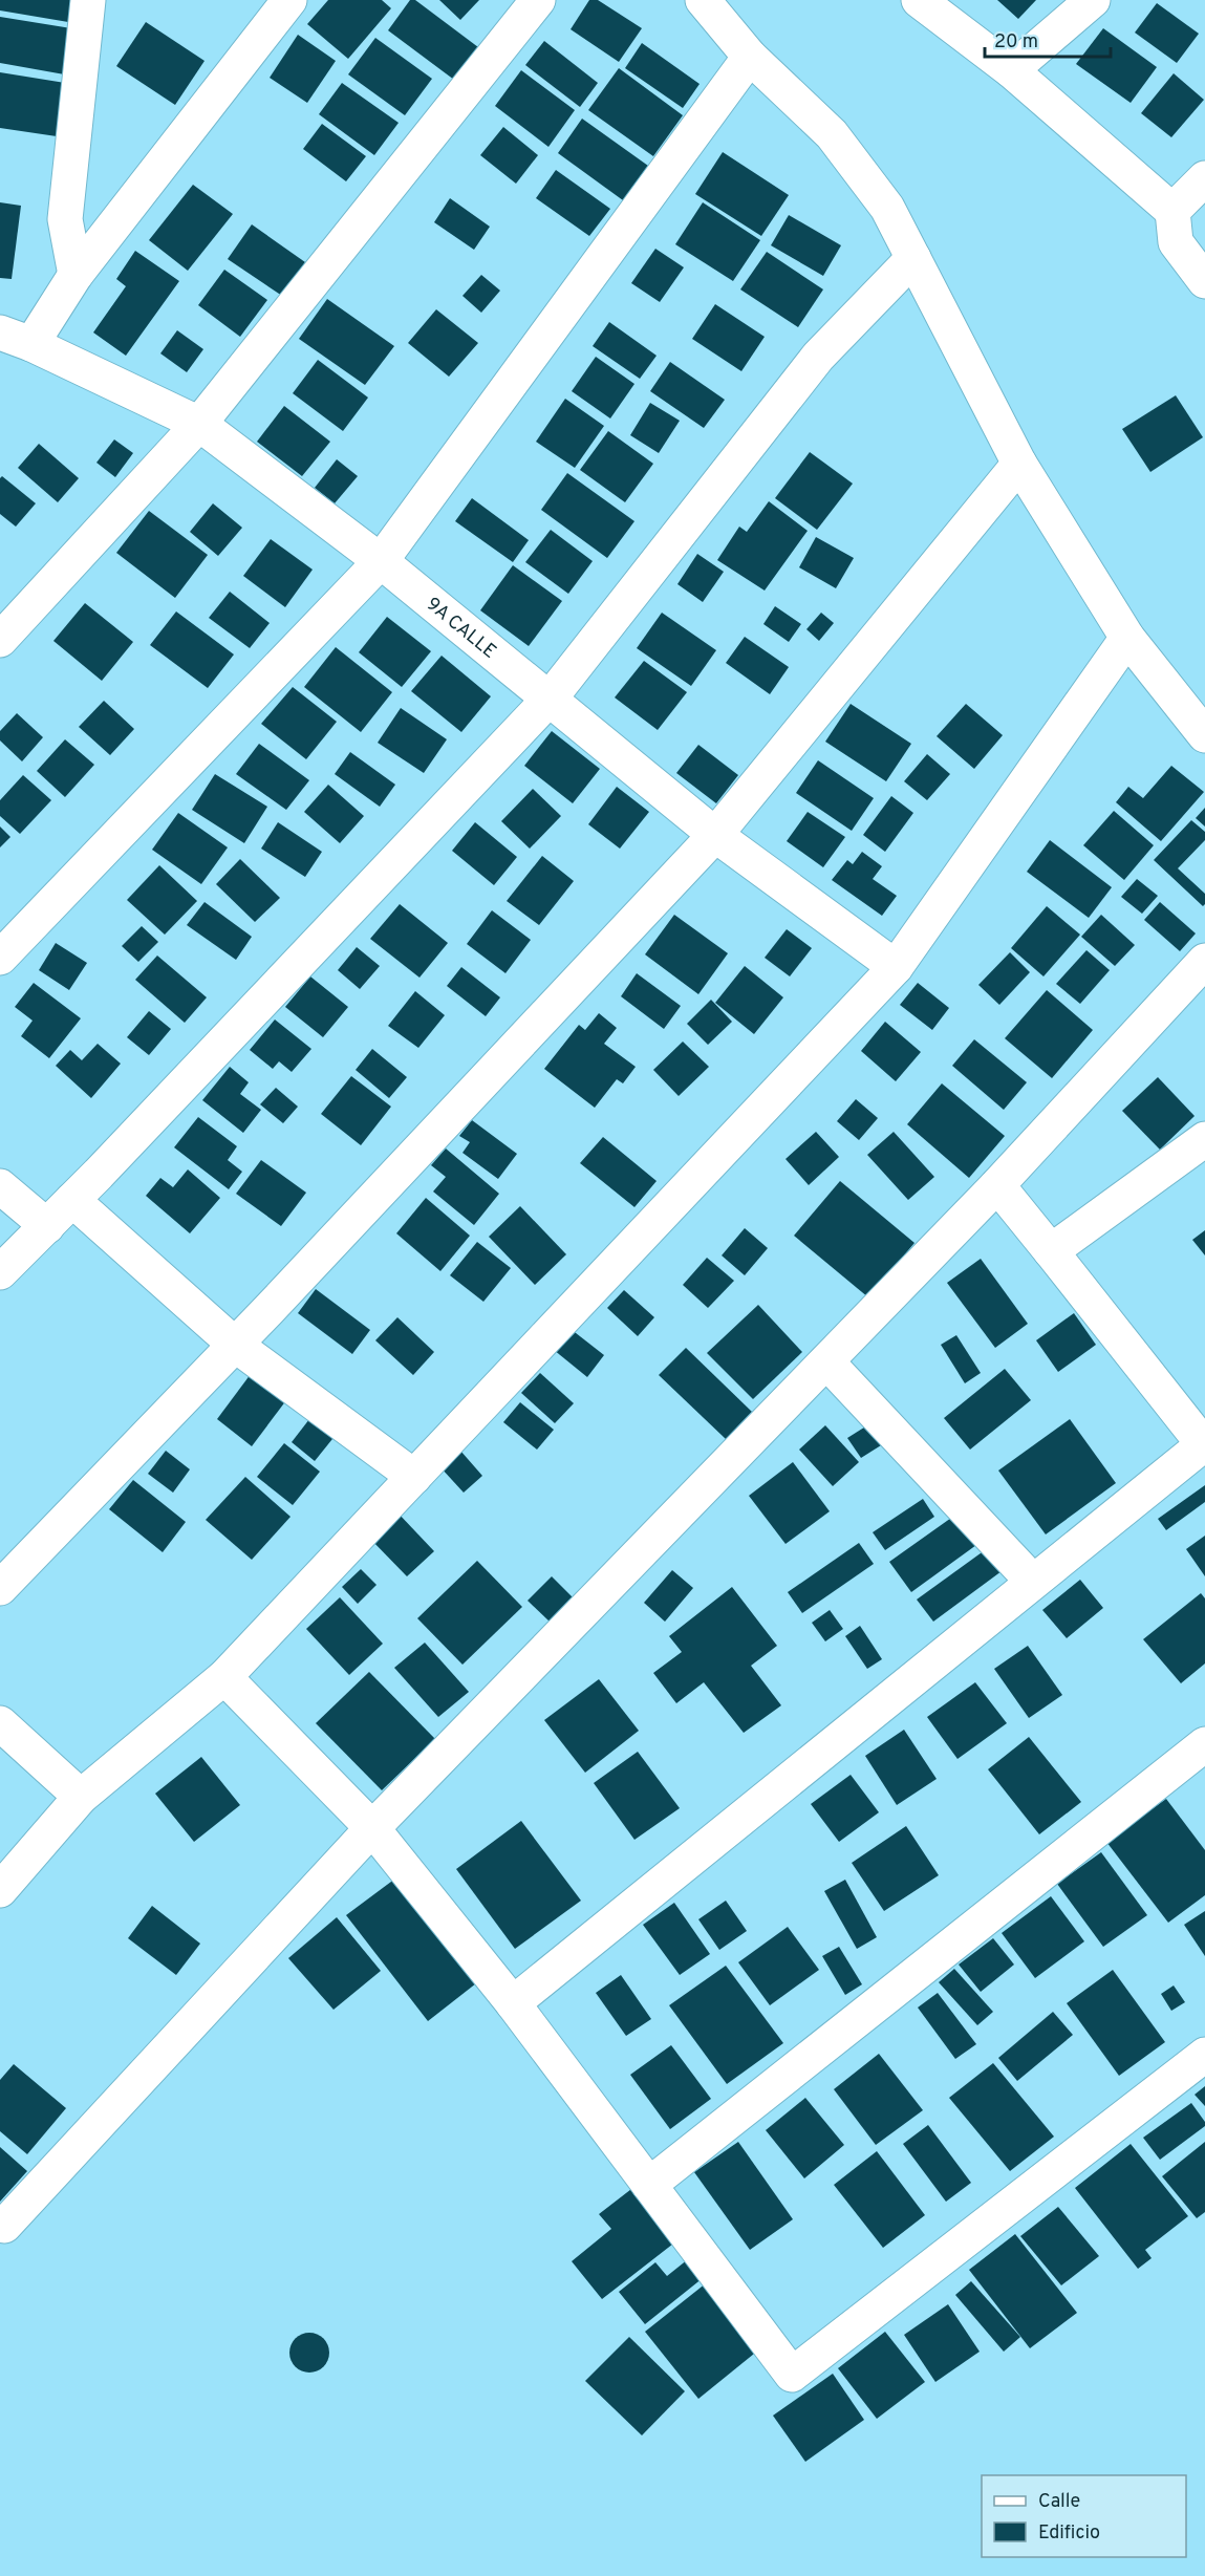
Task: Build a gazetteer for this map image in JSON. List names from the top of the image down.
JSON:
{
  "streets": {
    "street": ["9A CALLE"]
  },
  "legend": ["Calle", "Edificio"],
  "scale_bar": "20 m"
}
